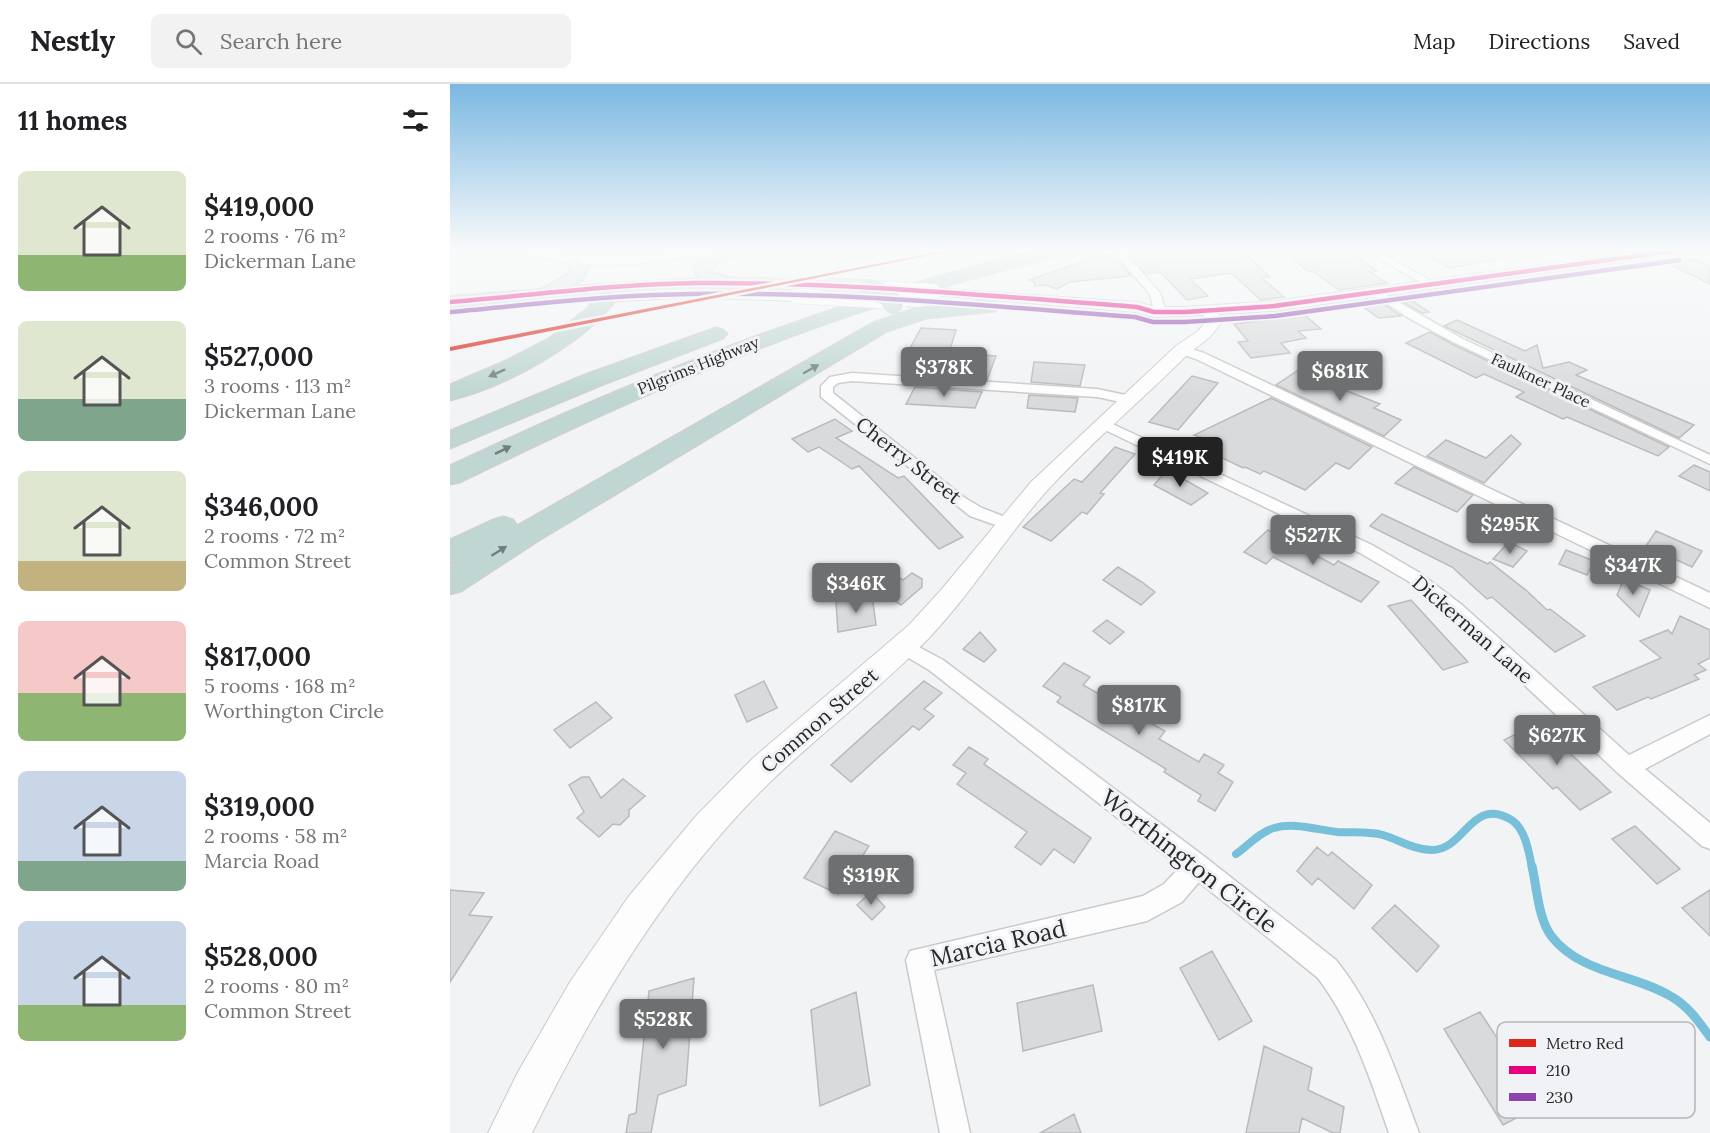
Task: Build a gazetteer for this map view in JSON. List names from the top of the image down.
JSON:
{
  "streets": {
    "highway": ["Pilgrims Highway"],
    "main road": ["Common Street"],
    "street": [
      "Faulkner Place",
      "Cherry Street",
      "Dickerman Lane",
      "Worthington Circle",
      "Marcia Road"
    ]
  },
  "crossings": [
    ["Cherry Street", "Common Street"],
    ["Dickerman Lane", "Common Street"],
    ["Common Street", "Worthington Circle"],
    ["Worthington Circle", "Marcia Road"]
  ],
  "lines": ["metro line Red", "transit line 210", "transit line 230"],
  "legend": ["Metro Red", "210", "230"],
  "page": {
    "header": "Nestly",
    "search": "Search here",
    "nav": ["Map", "Directions", "Saved"],
    "heading": "11 homes",
    "list": [
      {
        "name": "$419,000",
        "note": "2 rooms · 76 m² · Dickerman Lane"
      },
      {
        "name": "$527,000",
        "note": "3 rooms · 113 m² · Dickerman Lane"
      },
      {
        "name": "$346,000",
        "note": "2 rooms · 72 m² · Common Street"
      },
      {
        "name": "$817,000",
        "note": "5 rooms · 168 m² · Worthington Circle"
      },
      {
        "name": "$319,000",
        "note": "2 rooms · 58 m² · Marcia Road"
      },
      {
        "name": "$528,000",
        "note": "2 rooms · 80 m² · Common Street"
      }
    ],
    "price": [
      "$378K",
      "$681K",
      "$419K",
      "$295K",
      "$527K",
      "$347K",
      "$346K",
      "$817K",
      "$627K",
      "$319K",
      "$528K"
    ]
  }
}
